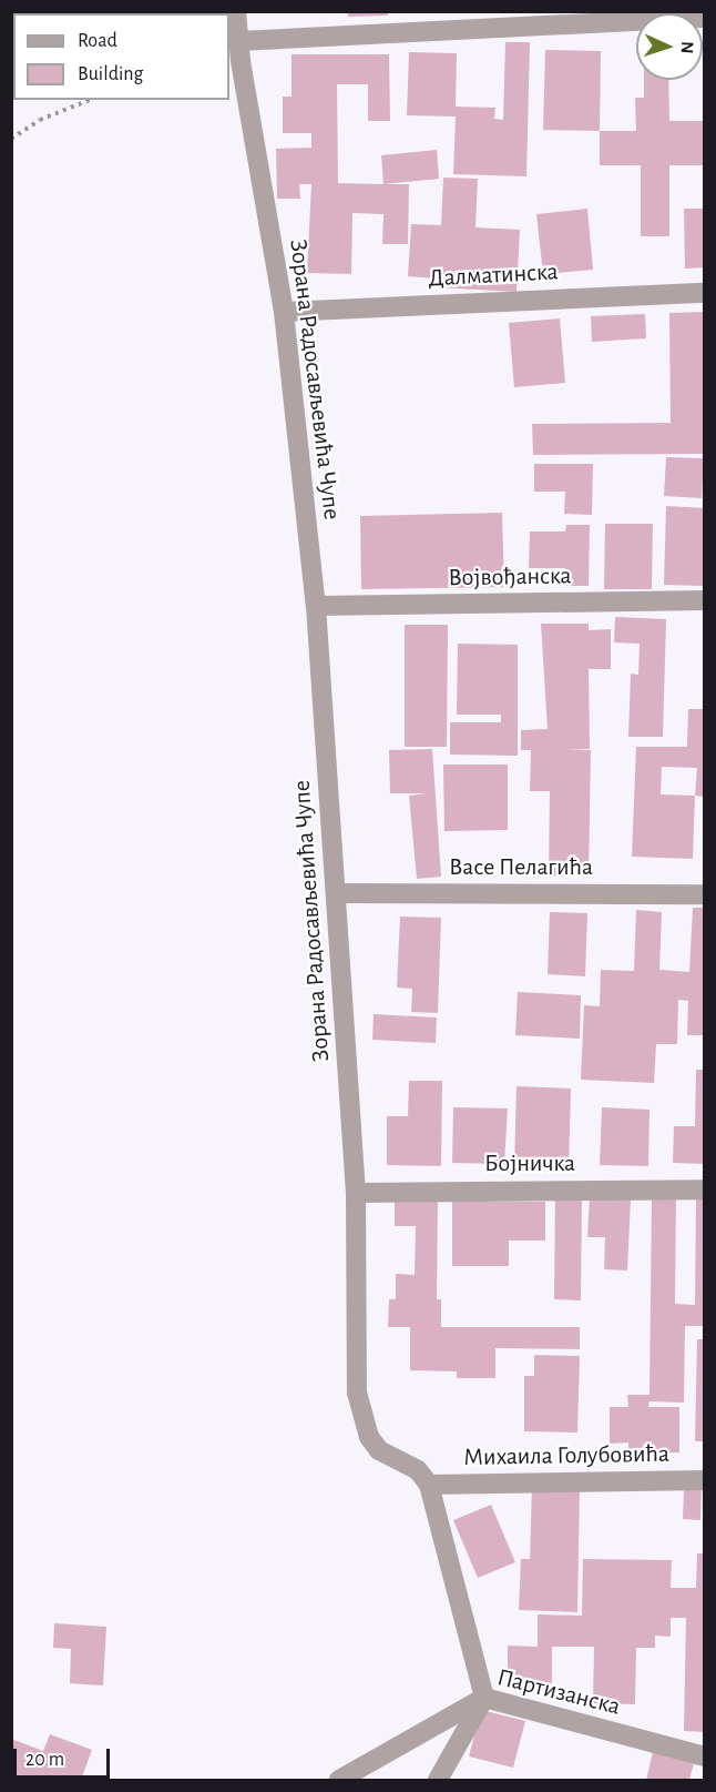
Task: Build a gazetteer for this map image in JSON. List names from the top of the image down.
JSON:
{
  "streets": {
    "street": [
      "Далматинска",
      "Зорана Радосављевића Чупе",
      "Војвођанска",
      "Васе Пелагића",
      "Бојничка",
      "Михаила Голубовића",
      "Партизанска"
    ]
  },
  "crossings": [
    ["Далматинска", "Зорана Радосављевића Чупе"],
    ["Зорана Радосављевића Чупе", "Војвођанска"],
    ["Зорана Радосављевића Чупе", "Васе Пелагића"],
    ["Зорана Радосављевића Чупе", "Бојничка"],
    ["Зорана Радосављевића Чупе", "Михаила Голубовића"],
    ["Зорана Радосављевића Чупе", "Партизанска"]
  ],
  "legend": ["Road", "Building"],
  "scale_bar": "20 m",
  "north": "right"
}
